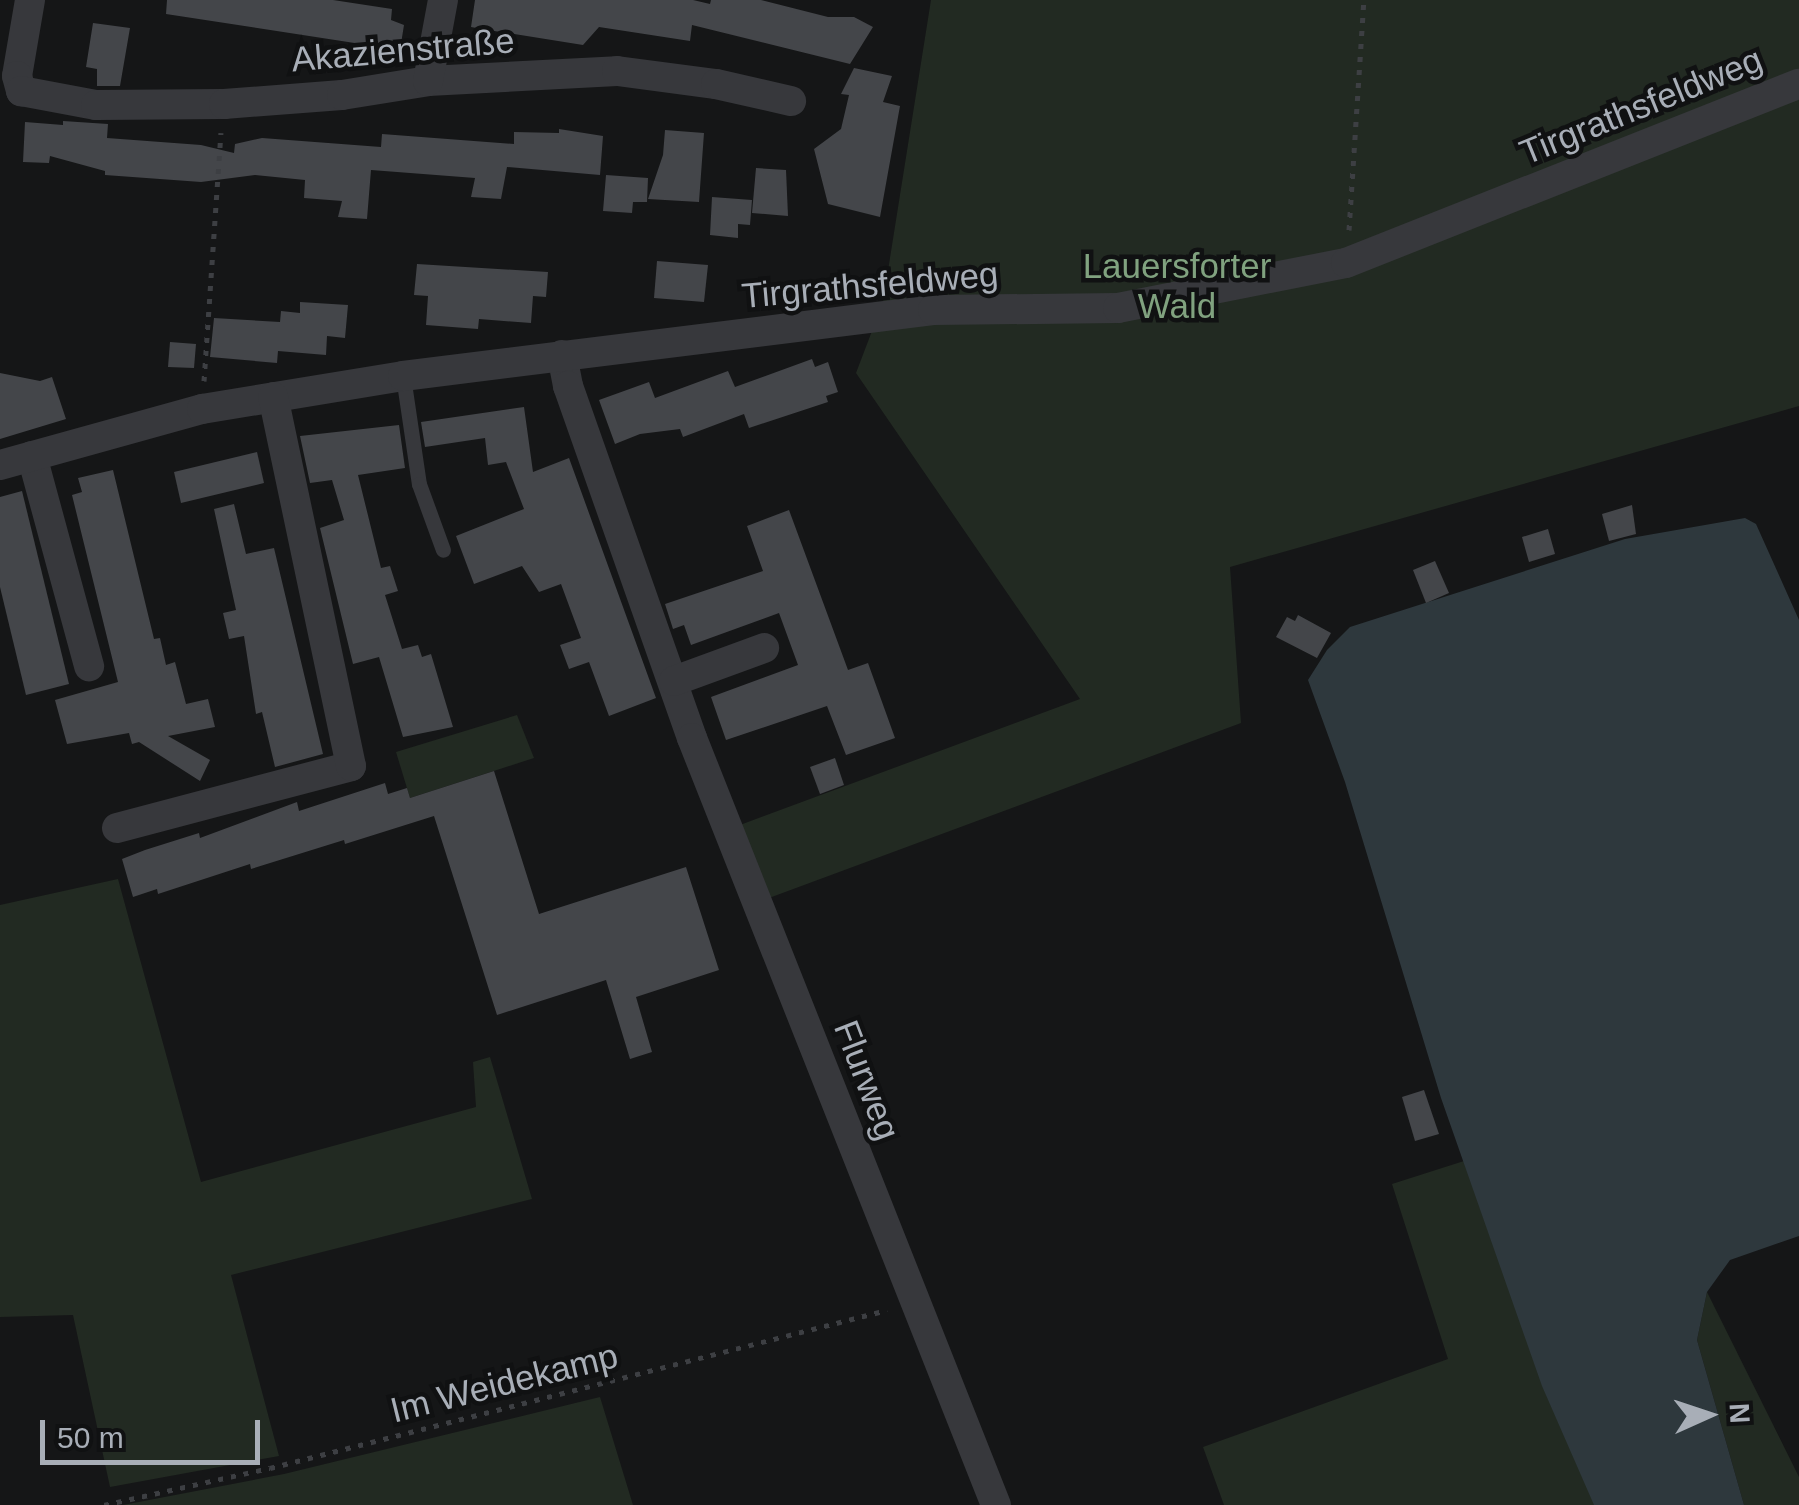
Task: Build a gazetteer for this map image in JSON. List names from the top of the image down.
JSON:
{
  "streets": {
    "street": ["Akazienstraße", "Tirgrathsfeldweg", "Flurweg"],
    "path": ["Im Weidekamp"]
  },
  "crossings": [
    ["Tirgrathsfeldweg", "Flurweg"],
    ["Flurweg", "Im Weidekamp"]
  ],
  "parks": ["Lauersforter Wald"],
  "scale_bar": "50 m",
  "north": "right"
}
